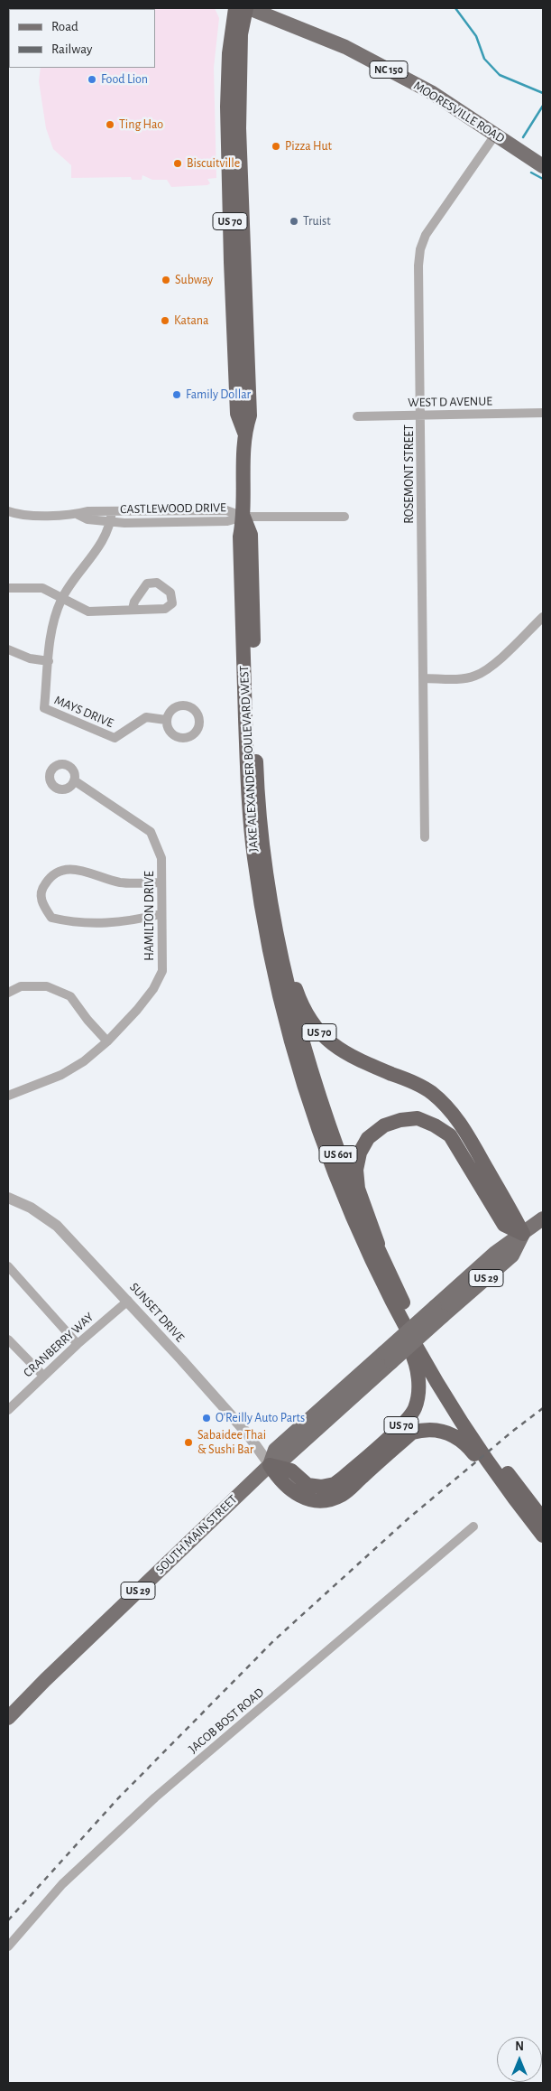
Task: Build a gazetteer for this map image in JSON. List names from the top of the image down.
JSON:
{
  "streets": {
    "highway": ["US 70", "JAKE ALEXANDER BOULEVARD WEST", "US 601"],
    "main road": [
      "NC 150",
      "MOORESVILLE ROAD",
      "US 29",
      "SOUTH MAIN STREET"
    ],
    "street": [
      "WEST D AVENUE",
      "ROSEMONT STREET",
      "CASTLEWOOD DRIVE",
      "MAYS DRIVE",
      "HAMILTON DRIVE",
      "SUNSET DRIVE",
      "CRANBERRY WAY",
      "JACOB BOST ROAD"
    ]
  },
  "crossings": [
    ["MOORESVILLE ROAD", "ROSEMONT STREET"],
    ["MOORESVILLE ROAD", "JAKE ALEXANDER BOULEVARD WEST"],
    ["US 70", "JAKE ALEXANDER BOULEVARD WEST"],
    ["US 70", "US 601"],
    ["US 70", "SUNSET DRIVE"],
    ["US 70", "SOUTH MAIN STREET"],
    ["WEST D AVENUE", "ROSEMONT STREET"],
    ["CASTLEWOOD DRIVE", "JAKE ALEXANDER BOULEVARD WEST"],
    ["JAKE ALEXANDER BOULEVARD WEST", "US 601"],
    ["SUNSET DRIVE", "CRANBERRY WAY"],
    ["SUNSET DRIVE", "SOUTH MAIN STREET"]
  ],
  "places": [
    "Food Lion",
    "Ting Hao",
    "Pizza Hut",
    "Biscuitville",
    "Truist",
    "Subway",
    "Katana",
    "Family Dollar",
    "O'Reilly Auto Parts",
    "Sabaidee Thai & Sushi Bar"
  ],
  "legend": ["Road", "Railway"],
  "north": "top"
}
